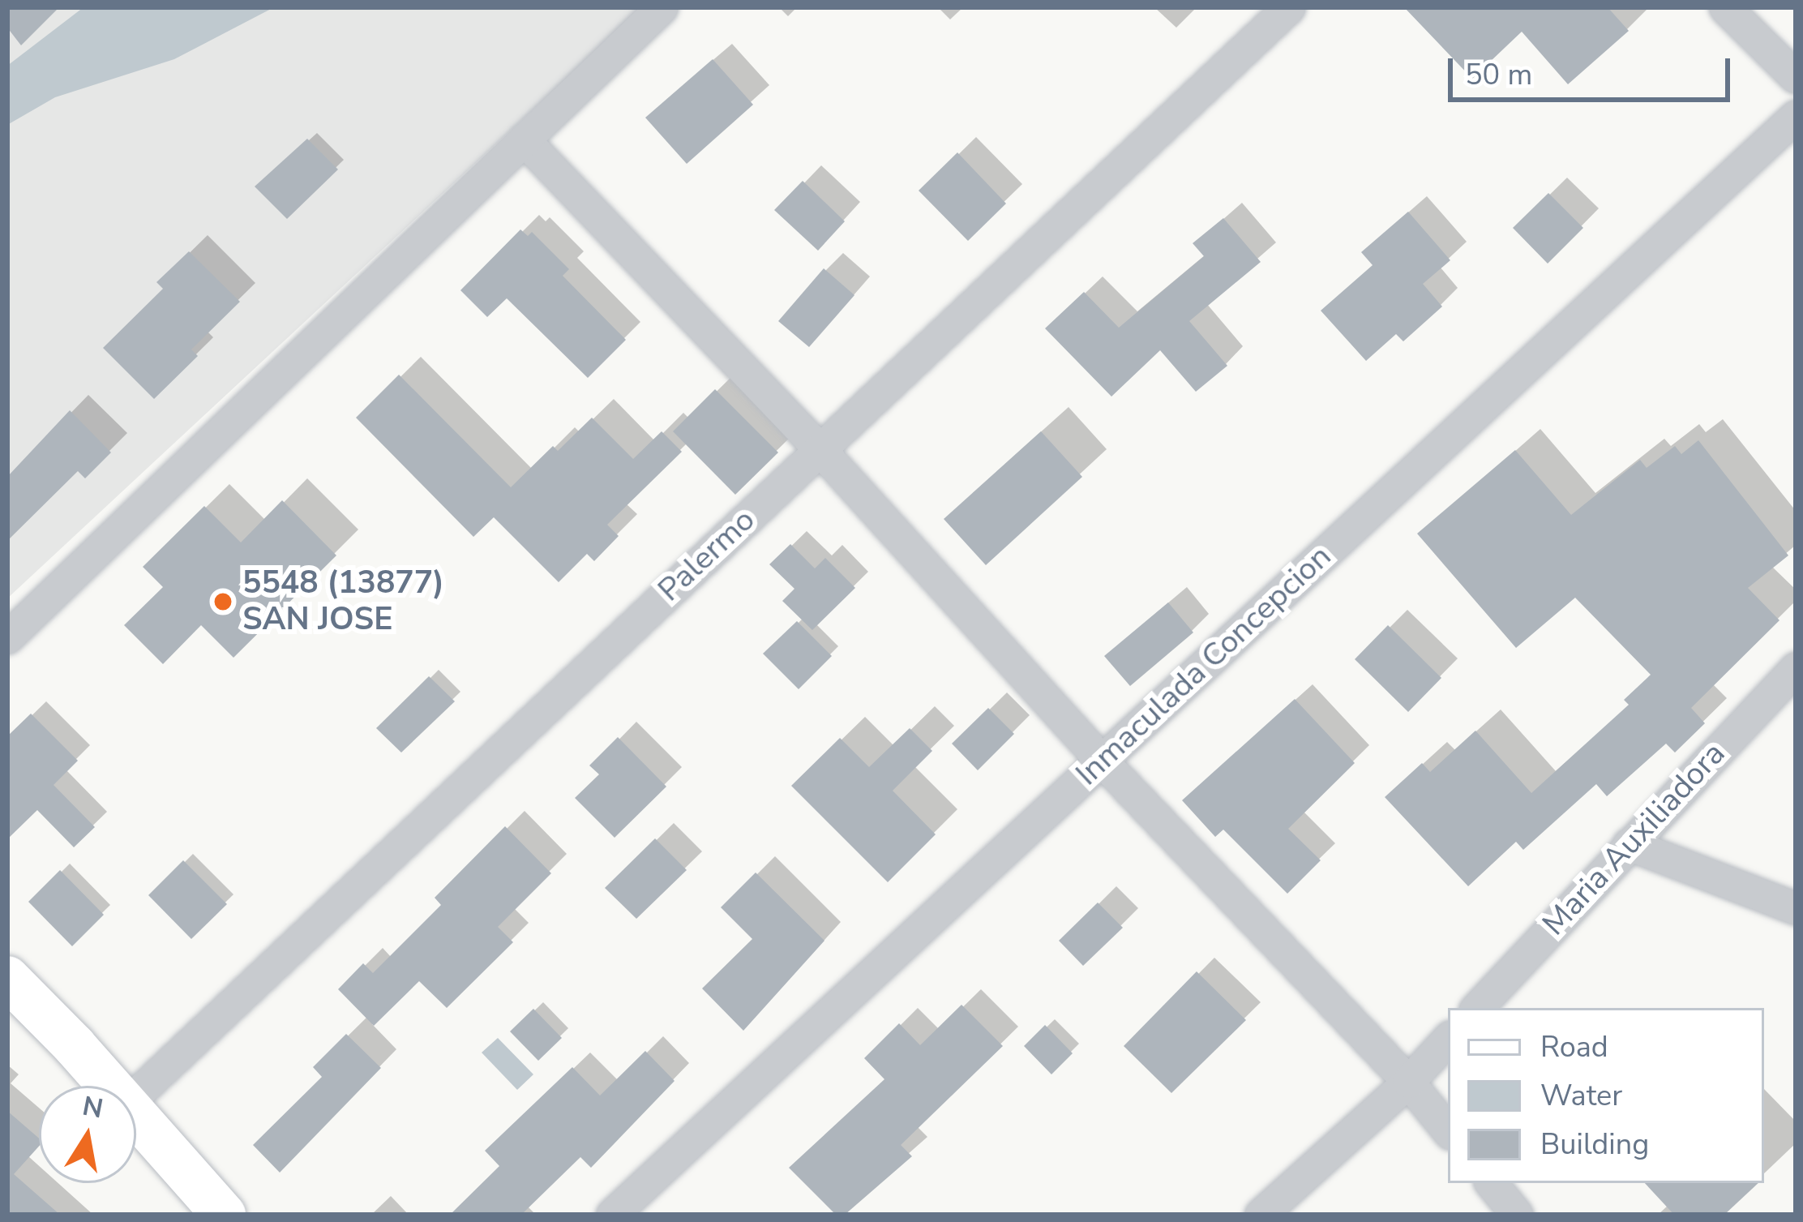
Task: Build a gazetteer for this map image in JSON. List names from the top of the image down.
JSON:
{
  "streets": {
    "street": ["Palermo", "Inmaculada Concepcion", "Maria Auxiliadora"]
  },
  "places": ["5548 (13877) SAN JOSE"],
  "legend": ["Road", "Water", "Building"],
  "scale_bar": "50 m",
  "north": "top"
}
